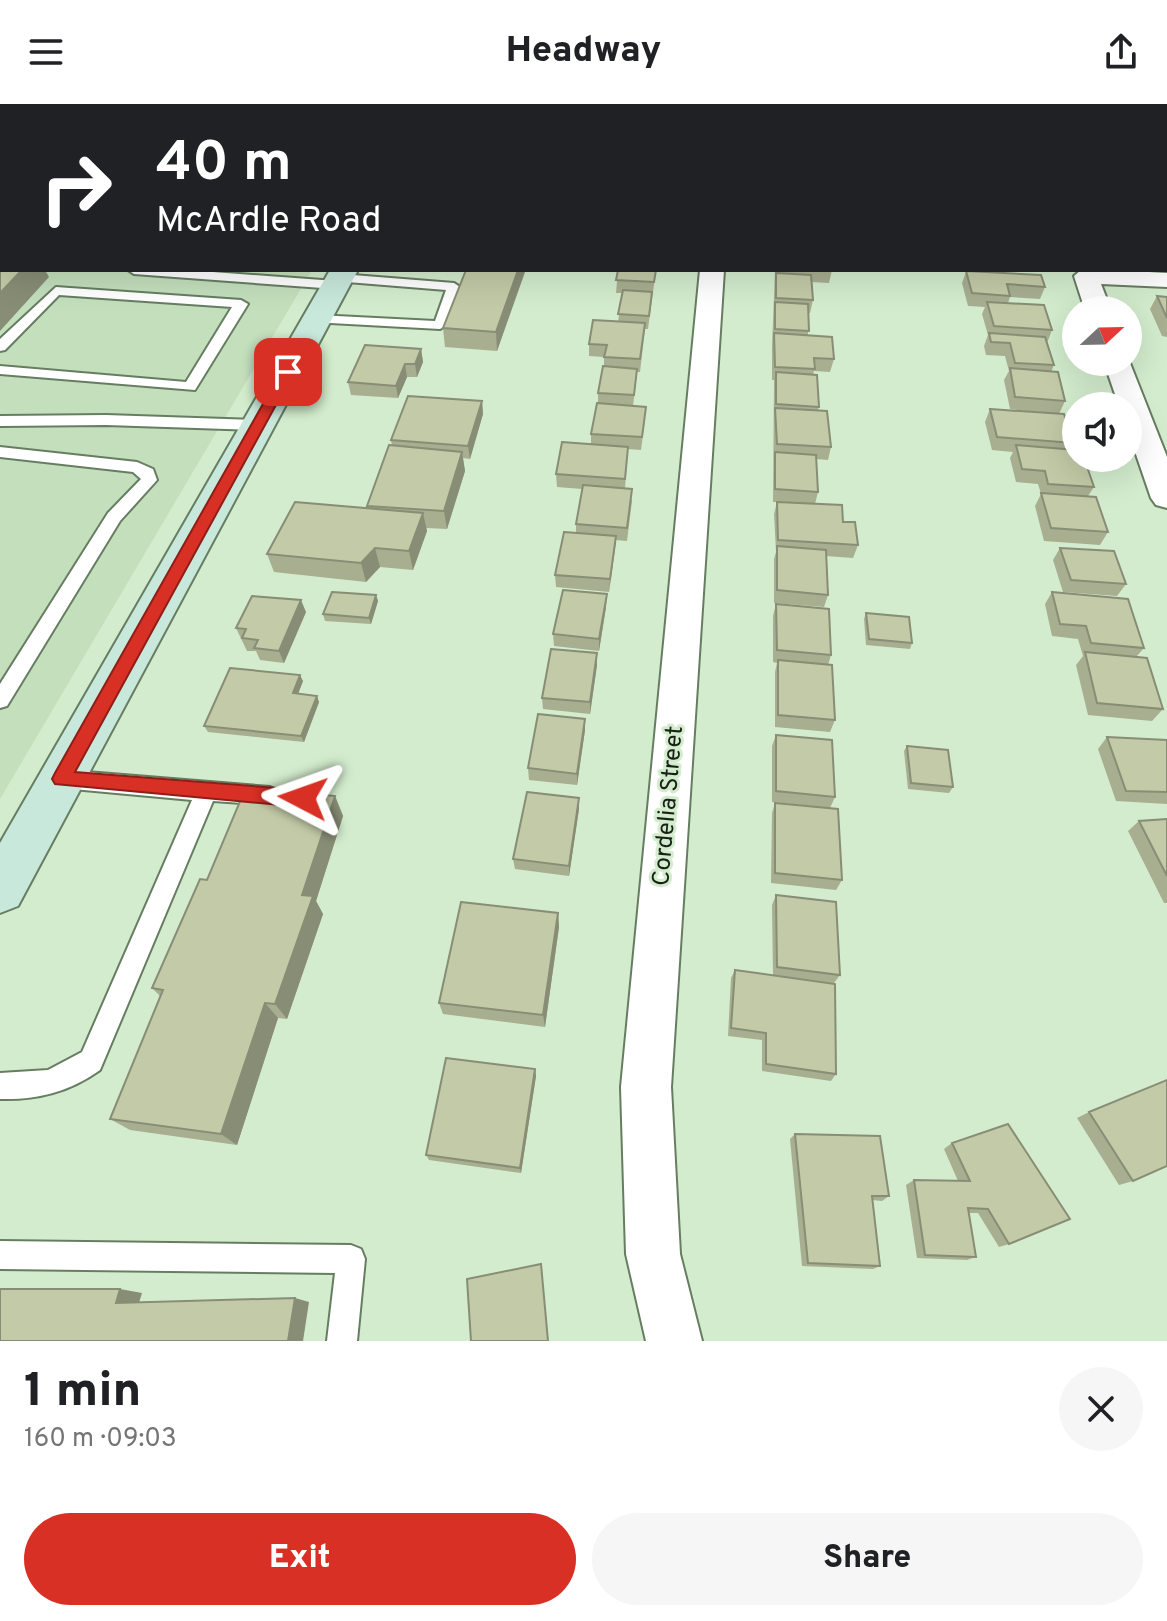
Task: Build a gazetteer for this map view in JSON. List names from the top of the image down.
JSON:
{
  "streets": {
    "street": ["Cordelia Street"]
  },
  "north": "right",
  "page": {
    "header": "Headway",
    "turn": ["40 m", "McArdle Road"],
    "heading": ["1 min", "160 m · 09:03"],
    "buttons": ["Exit", "Share"]
  }
}
